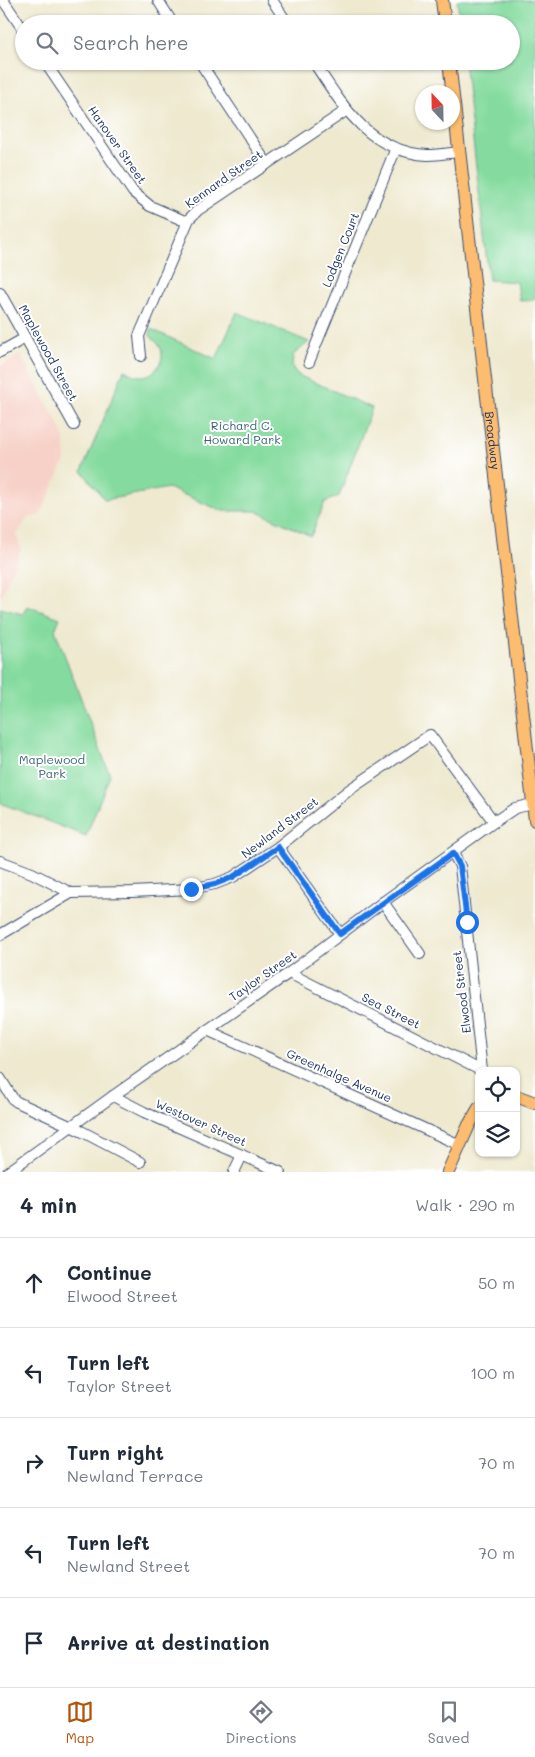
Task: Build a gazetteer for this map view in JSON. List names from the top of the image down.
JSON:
{
  "streets": {
    "main road": ["Broadway"],
    "street": [
      "Hanover Street",
      "Kennard Street",
      "Lodgen Court",
      "Maplewood Street",
      "Newland Street",
      "Taylor Street",
      "Elwood Street",
      "Sea Street",
      "Greenhalge Avenue",
      "Westover Street"
    ]
  },
  "crossings": [
    ["Hanover Street", "Kennard Street"],
    ["Broadway", "Taylor Street"],
    ["Newland Street", "Taylor Street"],
    ["Taylor Street", "Elwood Street"],
    ["Taylor Street", "Sea Street"],
    ["Taylor Street", "Greenhalge Avenue"],
    ["Taylor Street", "Westover Street"]
  ],
  "parks": ["Richard C. Howard Park", "Maplewood Park"],
  "north": "top",
  "page": {
    "search": "Search here",
    "heading": ["4 min", "Walk · 290 m"],
    "list": [
      ["Continue", "Elwood Street", "50 m"],
      ["Turn left", "Taylor Street", "100 m"],
      ["Turn right", "Newland Terrace", "70 m"],
      ["Turn left", "Newland Street", "70 m"],
      "Arrive at destination"
    ],
    "nav": ["Map", "Directions", "Saved"]
  }
}
